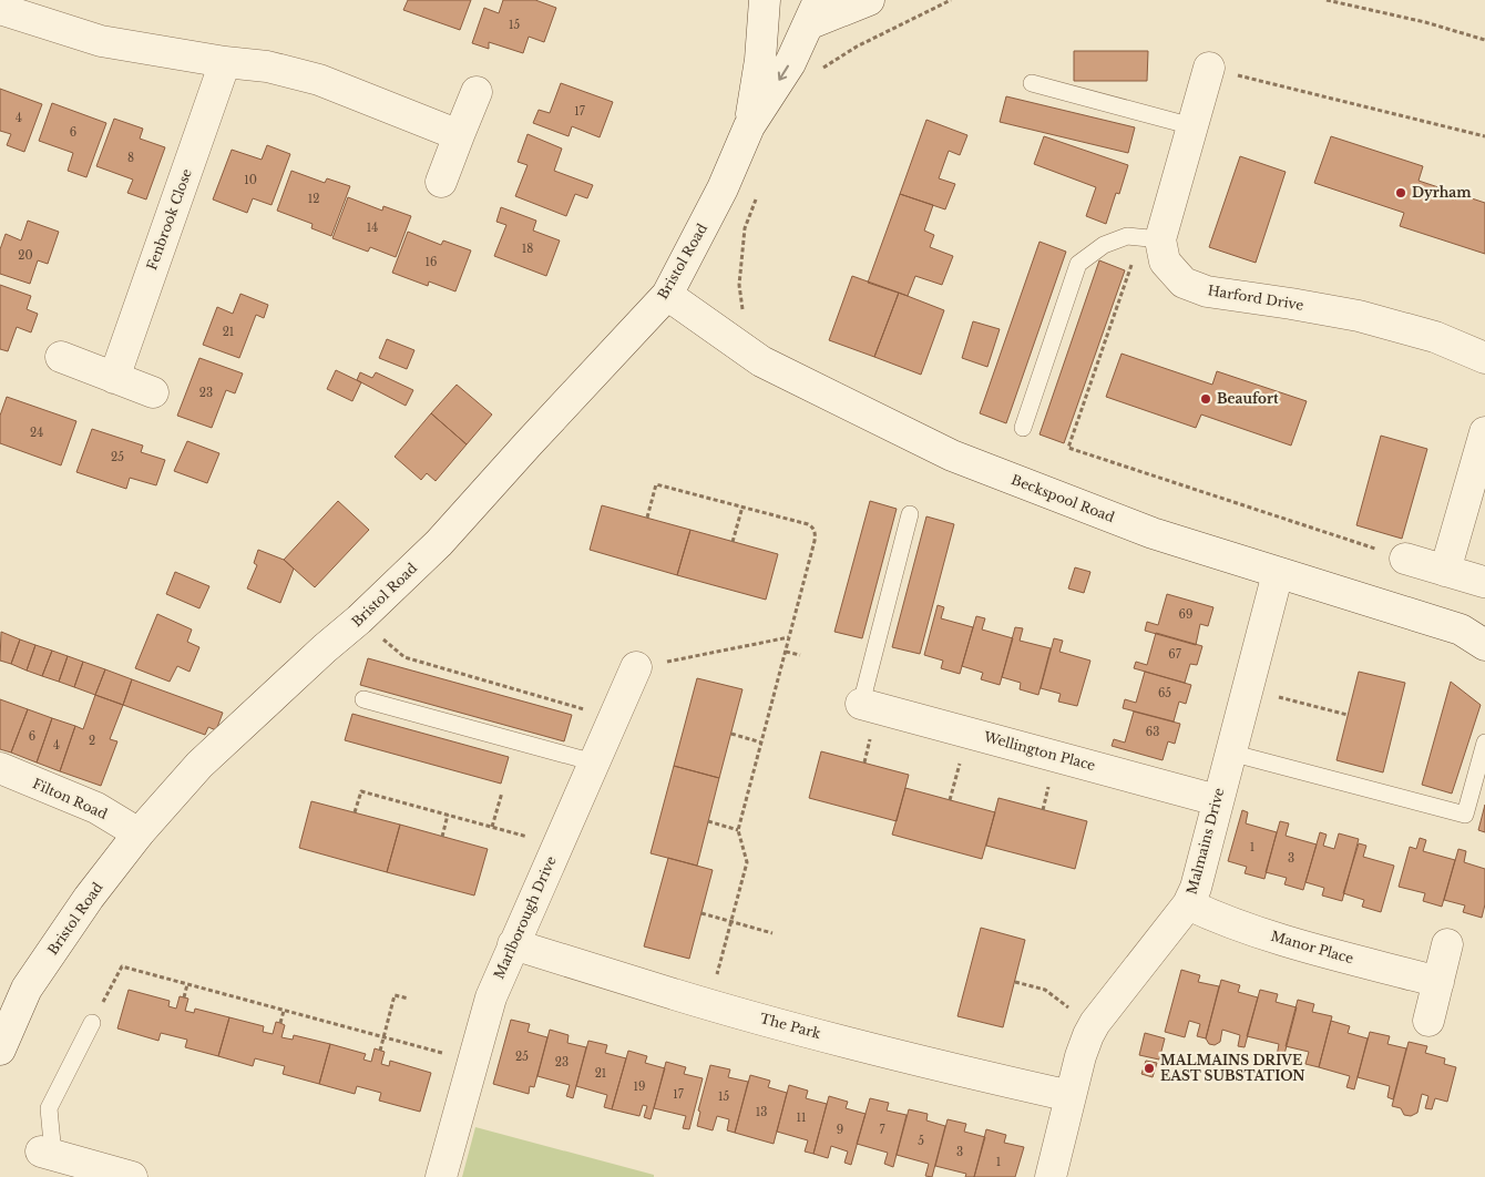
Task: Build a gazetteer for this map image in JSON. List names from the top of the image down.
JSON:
{
  "streets": {
    "street": [
      "Fenbrook Close",
      "Bristol Road",
      "Harford Drive",
      "Beckspool Road",
      "Wellington Place",
      "Filton Road",
      "Malmains Drive",
      "Marlborough Drive",
      "Manor Place",
      "The Park"
    ]
  },
  "crossings": [
    ["Bristol Road", "Beckspool Road"],
    ["Bristol Road", "Filton Road"],
    ["Beckspool Road", "Malmains Drive"],
    ["Wellington Place", "Malmains Drive"],
    ["Malmains Drive", "Manor Place"],
    ["Malmains Drive", "The Park"],
    ["Marlborough Drive", "The Park"]
  ],
  "places": ["Dyrham", "Beaufort", "MALMAINS DRIVE EAST SUBSTATION"],
  "house_numbers": [
    "15",
    "17",
    "4",
    "6",
    "8",
    "10",
    "12",
    "14",
    "18",
    "20",
    "16",
    "21",
    "23",
    "24",
    "25",
    "69",
    "67",
    "65",
    "63",
    "6",
    "2",
    "4",
    "1",
    "3",
    "25",
    "23",
    "21",
    "19",
    "17",
    "15",
    "13",
    "11",
    "9",
    "7",
    "5",
    "3",
    "1"
  ]
}
